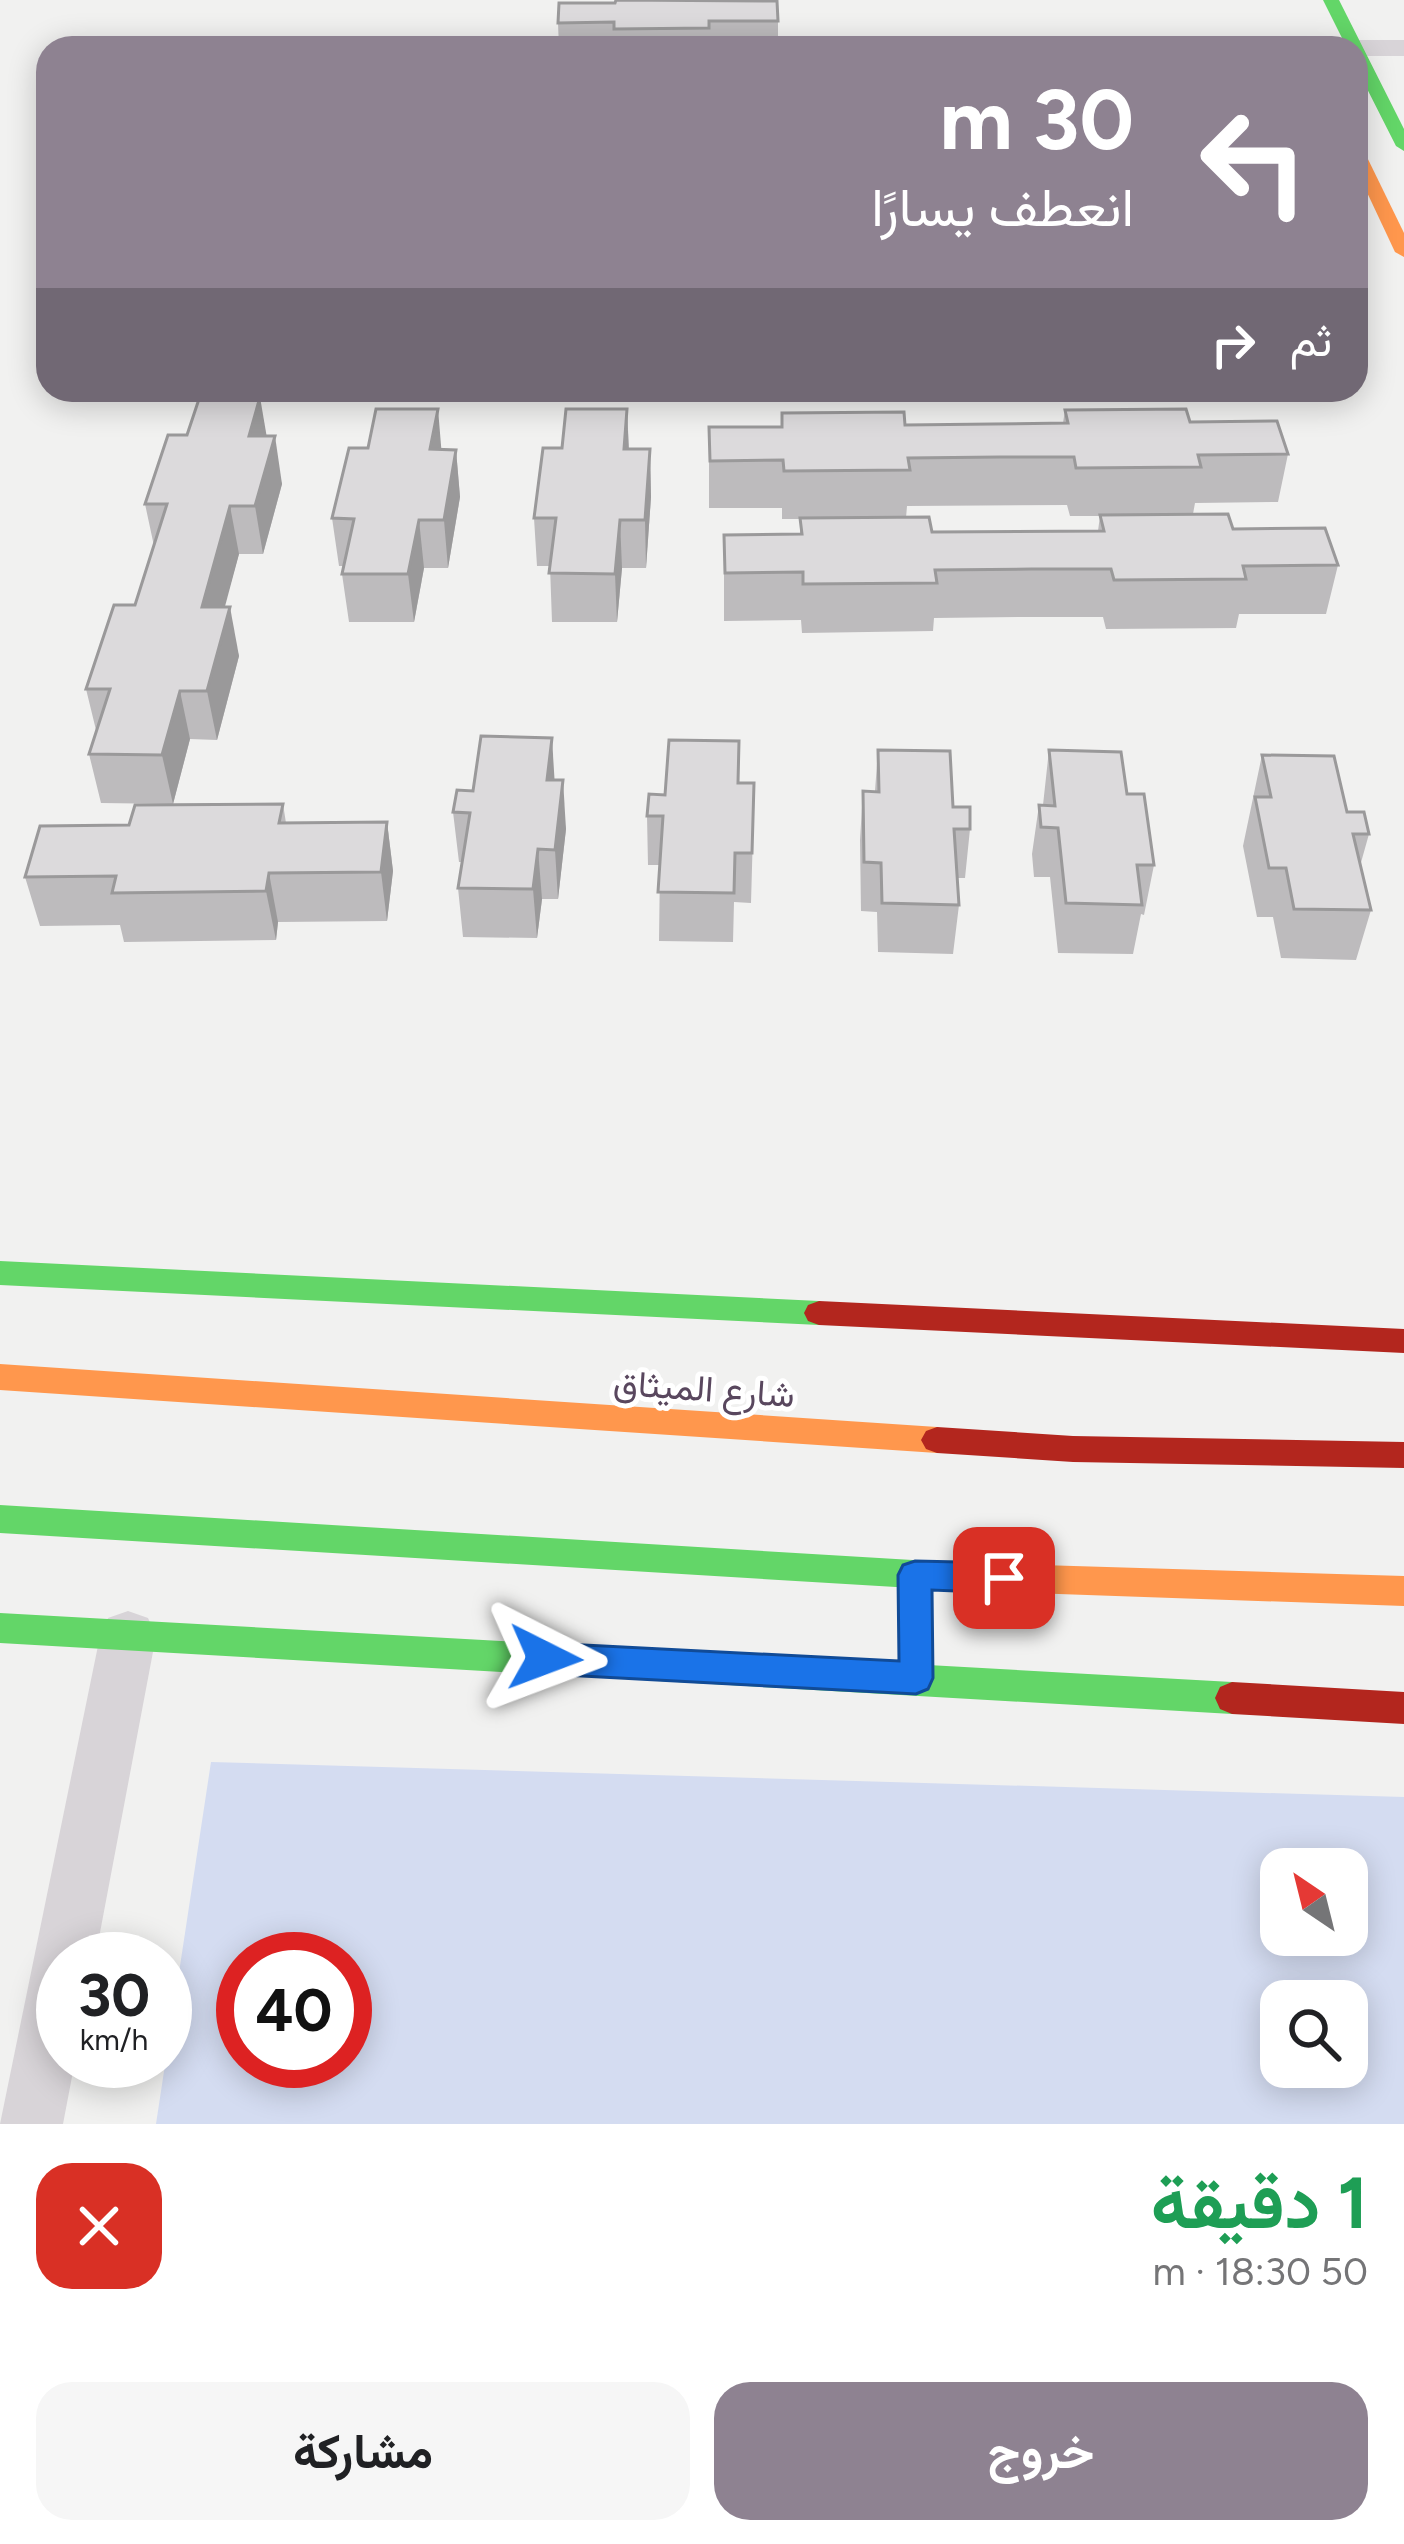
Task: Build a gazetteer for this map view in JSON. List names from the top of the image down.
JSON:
{
  "streets": {
    "street": ["شارع الميثاق"]
  },
  "north": "top left",
  "page": {
    "turn": ["30 m", "انعطف يسارًا"],
    "then": "ثم",
    "speed": "30 km/h",
    "limit": "40",
    "heading": ["1 دقيقة", "50 m · 18:30"],
    "buttons": ["خروج", "مشاركة"]
  }
}
